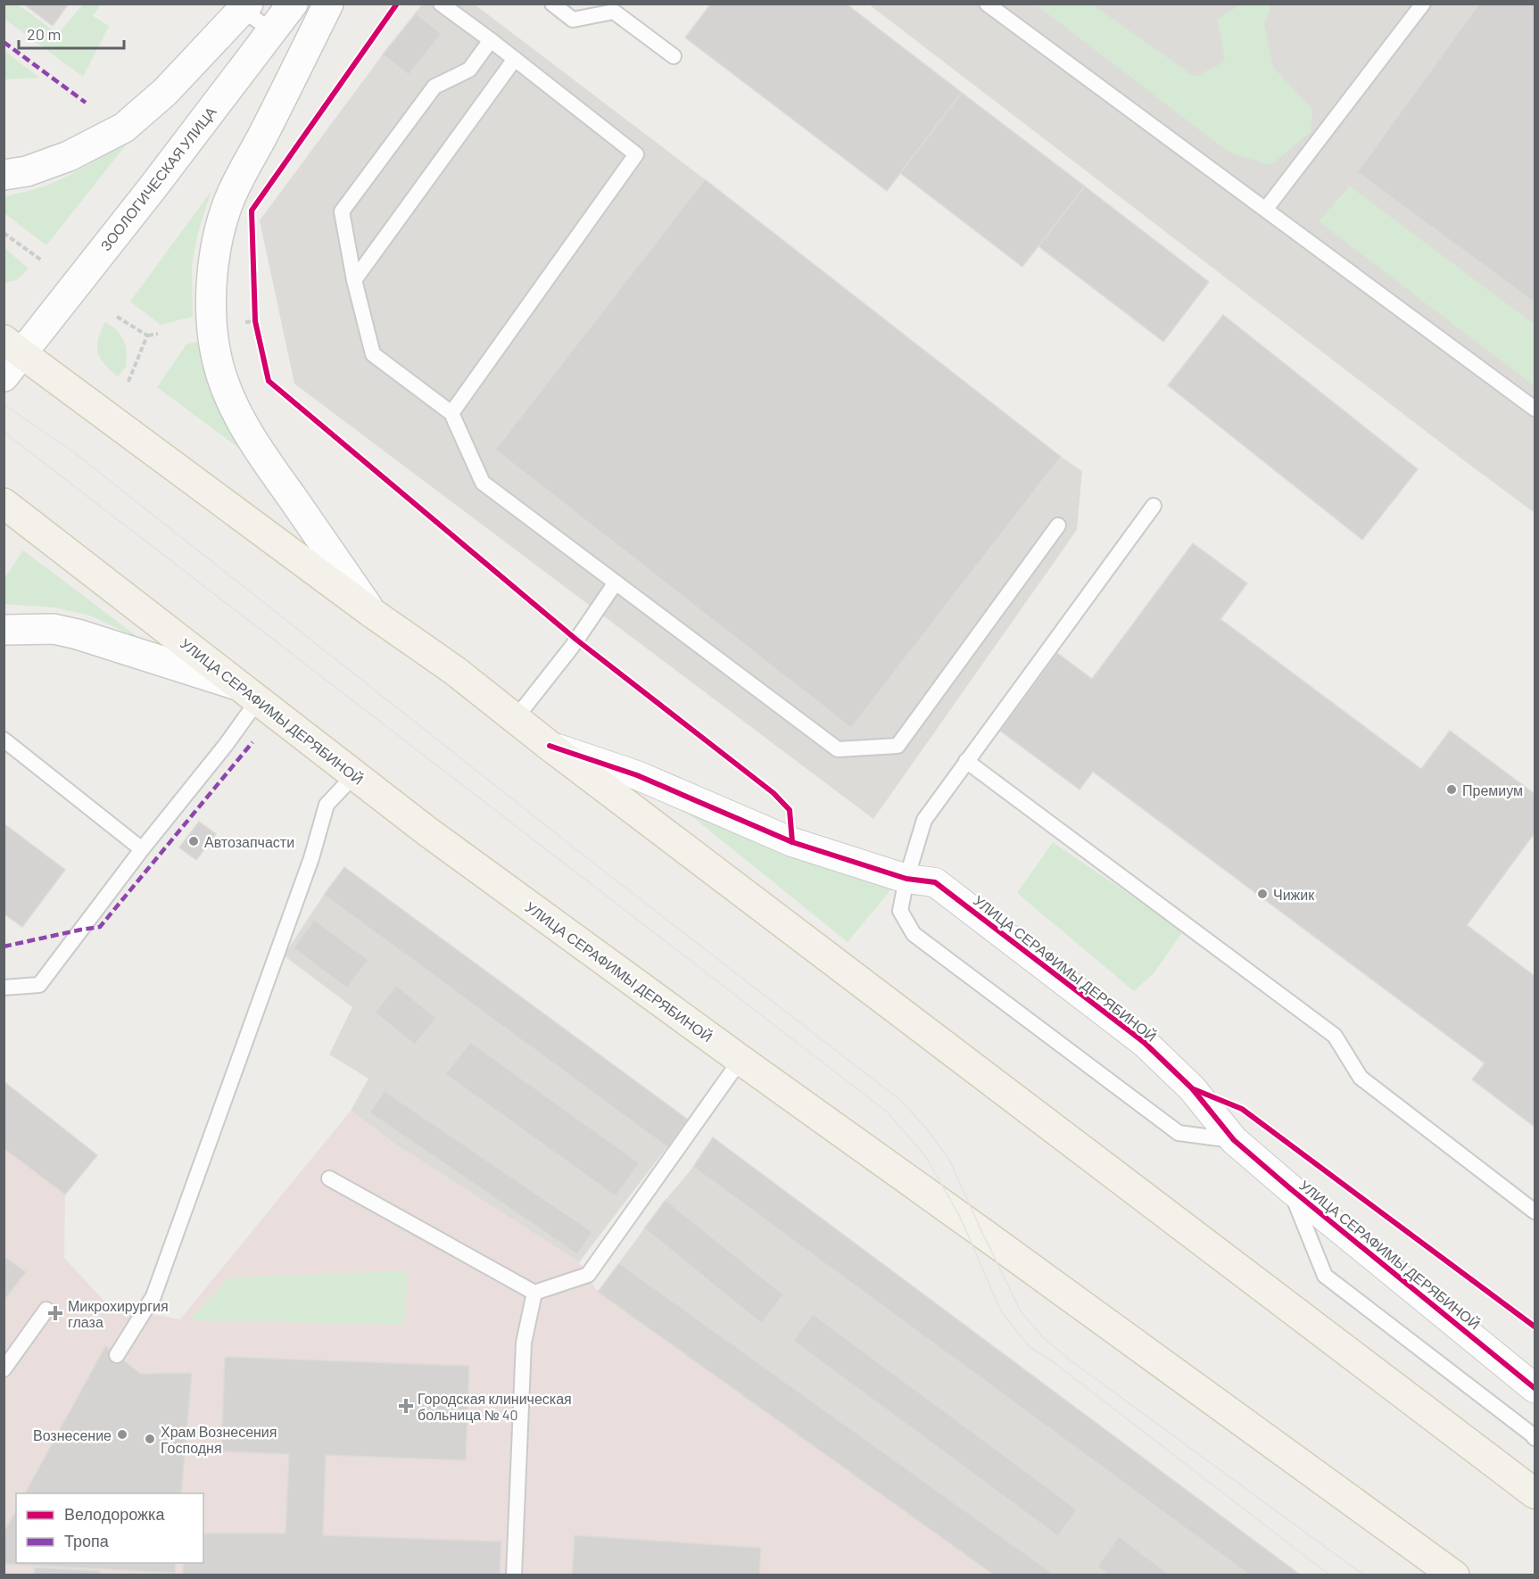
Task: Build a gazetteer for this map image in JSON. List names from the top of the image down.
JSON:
{
  "streets": {
    "main road": ["УЛИЦА СЕРАФИМЫ ДЕРЯБИНОЙ"],
    "street": ["ЗООЛОГИЧЕСКАЯ УЛИЦА"]
  },
  "crossings": [
    ["ЗООЛОГИЧЕСКАЯ УЛИЦА", "УЛИЦА СЕРАФИМЫ ДЕРЯБИНОЙ"]
  ],
  "places": {
    "other": [
      "Премиум",
      "Автозапчасти",
      "Чижик",
      "Вознесение",
      "Храм Вознесения Господня"
    ],
    "health": ["Микрохирургия глаза", "Городская клиническая больница № 40"]
  },
  "legend": ["Велодорожка", "Тропа"],
  "scale_bar": "20 m"
}
